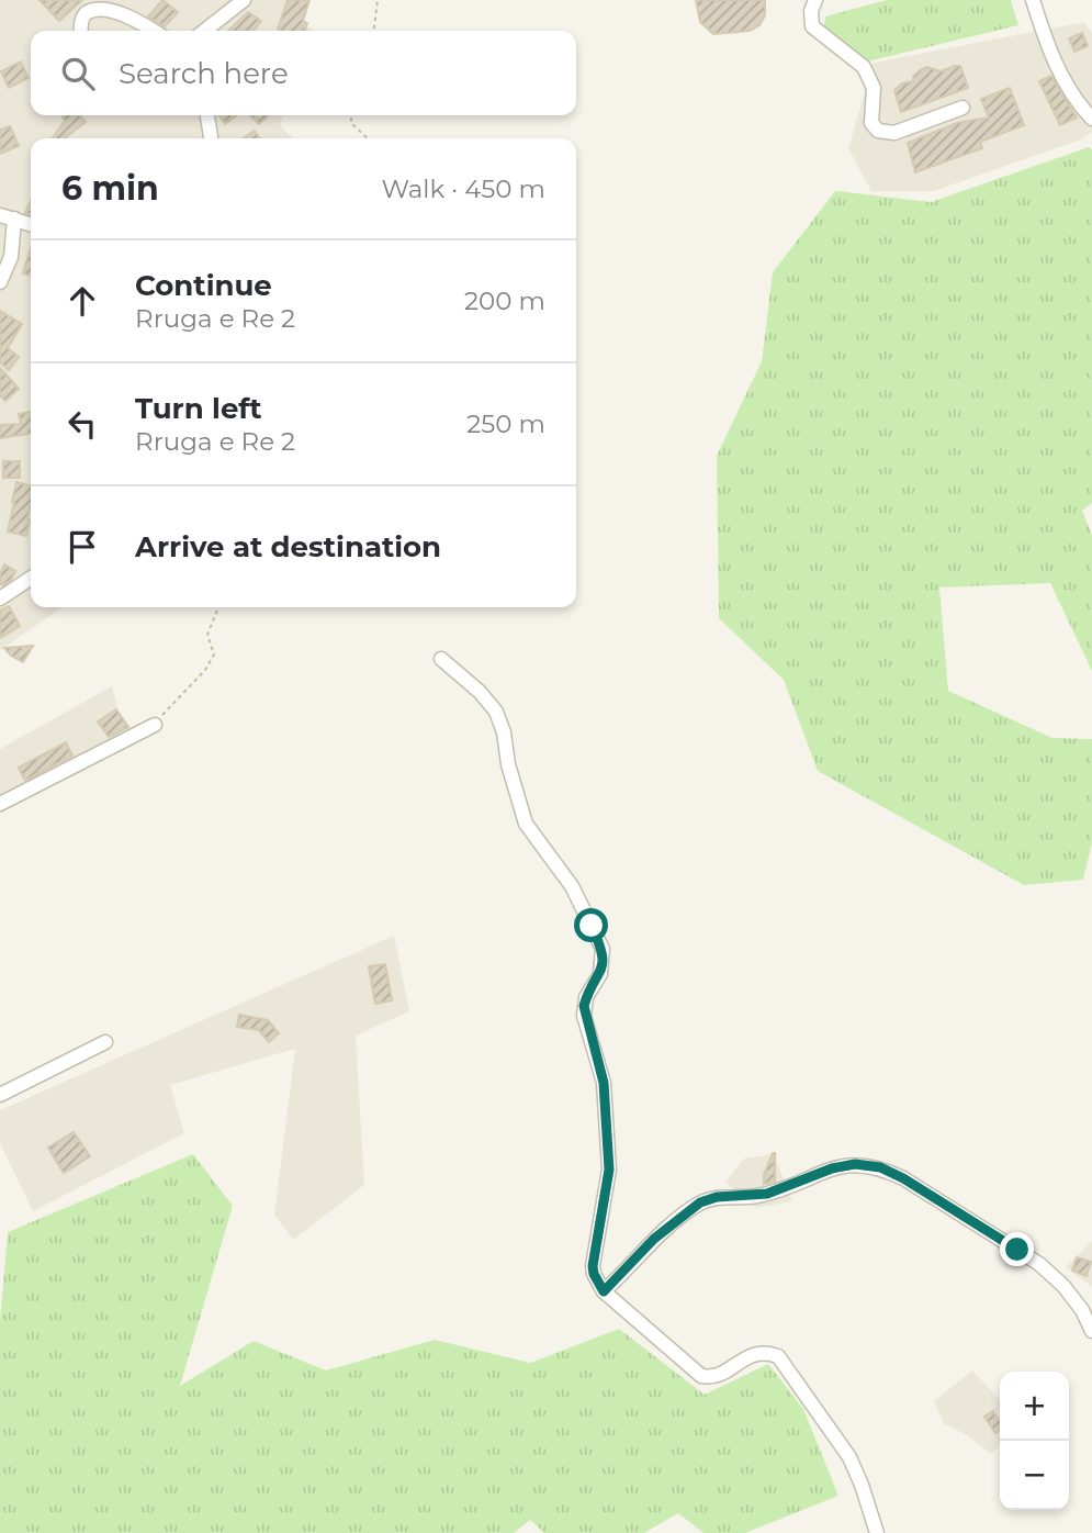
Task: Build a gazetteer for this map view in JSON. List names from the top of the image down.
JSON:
{
  "page": {
    "search": "Search here",
    "heading": ["6 min", "Walk · 450 m"],
    "list": [
      ["Continue", "Rruga e Re 2", "200 m"],
      ["Turn left", "Rruga e Re 2", "250 m"],
      "Arrive at destination"
    ],
    "map_buttons": ["+", "−"]
  }
}
